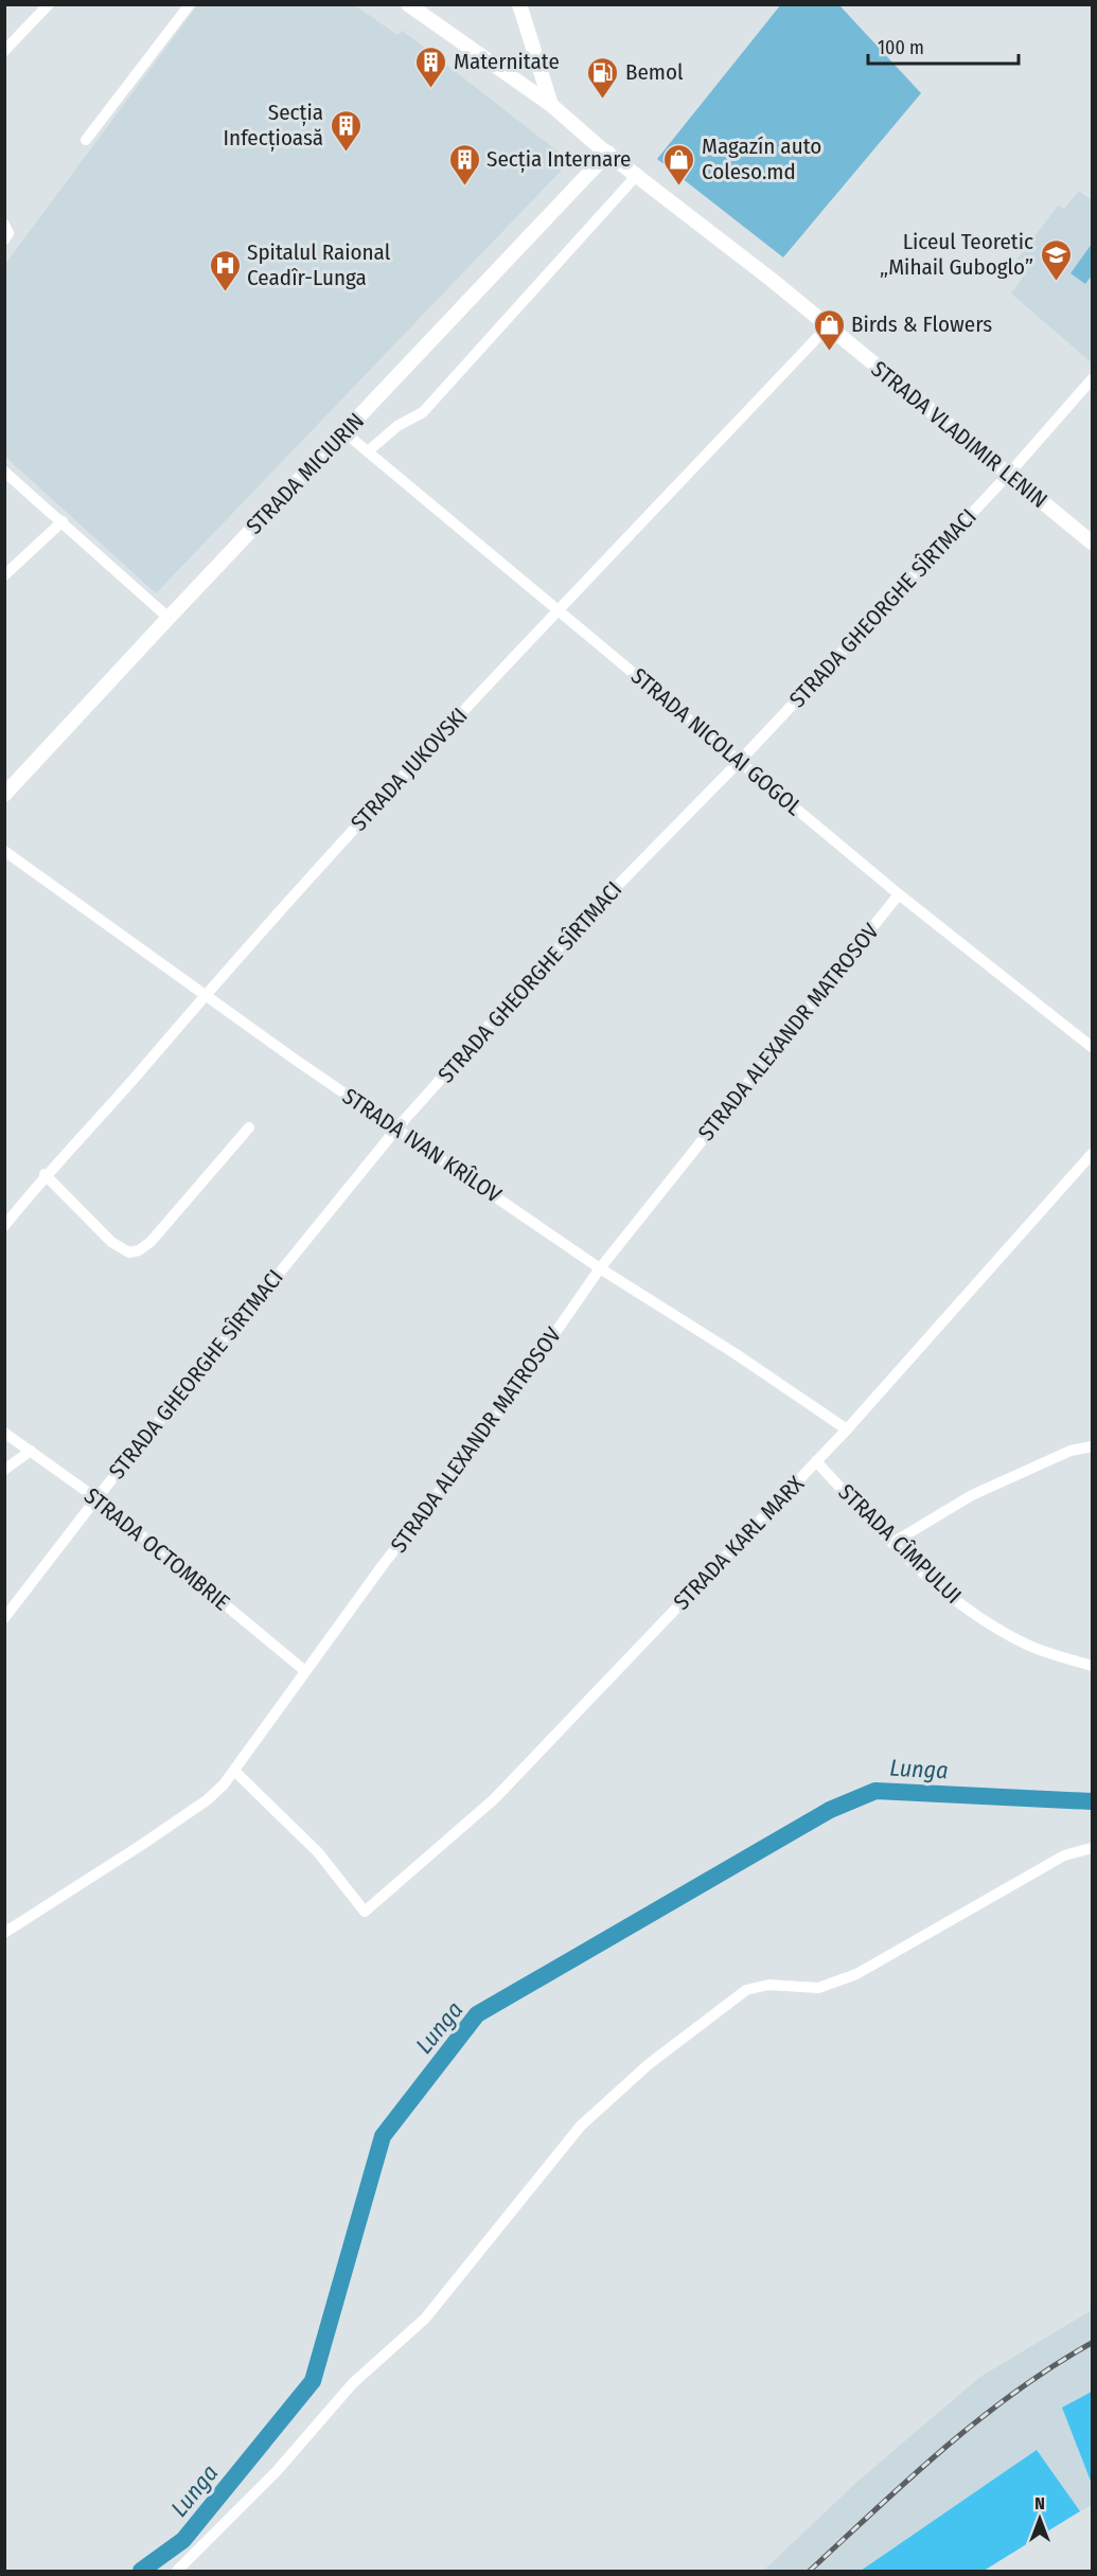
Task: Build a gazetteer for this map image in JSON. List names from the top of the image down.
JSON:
{
  "streets": {
    "main road": ["STRADA VLADIMIR LENIN", "STRADA MICIURIN"],
    "street": [
      "STRADA GHEORGHE SÎRTMACI",
      "STRADA NICOLAI GOGOL",
      "STRADA JUKOVSKI",
      "STRADA ALEXANDR MATROSOV",
      "STRADA IVAN KRÎLOV",
      "STRADA KARL MARX",
      "STRADA CÎMPULUI",
      "STRADA OCTOMBRIE"
    ]
  },
  "crossings": [
    ["STRADA VLADIMIR LENIN", "STRADA MICIURIN"],
    ["STRADA VLADIMIR LENIN", "STRADA GHEORGHE SÎRTMACI"],
    ["STRADA VLADIMIR LENIN", "STRADA JUKOVSKI"],
    ["STRADA MICIURIN", "STRADA NICOLAI GOGOL"],
    ["STRADA GHEORGHE SÎRTMACI", "STRADA NICOLAI GOGOL"],
    ["STRADA GHEORGHE SÎRTMACI", "STRADA IVAN KRÎLOV"],
    ["STRADA GHEORGHE SÎRTMACI", "STRADA OCTOMBRIE"],
    ["STRADA NICOLAI GOGOL", "STRADA JUKOVSKI"],
    ["STRADA NICOLAI GOGOL", "STRADA ALEXANDR MATROSOV"],
    ["STRADA JUKOVSKI", "STRADA IVAN KRÎLOV"],
    ["STRADA ALEXANDR MATROSOV", "STRADA IVAN KRÎLOV"],
    ["STRADA ALEXANDR MATROSOV", "STRADA KARL MARX"],
    ["STRADA ALEXANDR MATROSOV", "STRADA OCTOMBRIE"],
    ["STRADA IVAN KRÎLOV", "STRADA KARL MARX"],
    ["STRADA KARL MARX", "STRADA CÎMPULUI"]
  ],
  "water": ["Lunga"],
  "places": {
    "building": ["Maternitate", "Secția Infecțioasă", "Secția Internare"],
    "fuel station": ["Bemol"],
    "shop": ["Magazín auto Coleso.md", "Birds & Flowers"],
    "school or university": ["Liceul Teoretic „Mihail Guboglo”"],
    "hospital": ["Spitalul Raional Ceadîr-Lunga"]
  },
  "scale_bar": "100 m",
  "north": "top"
}
